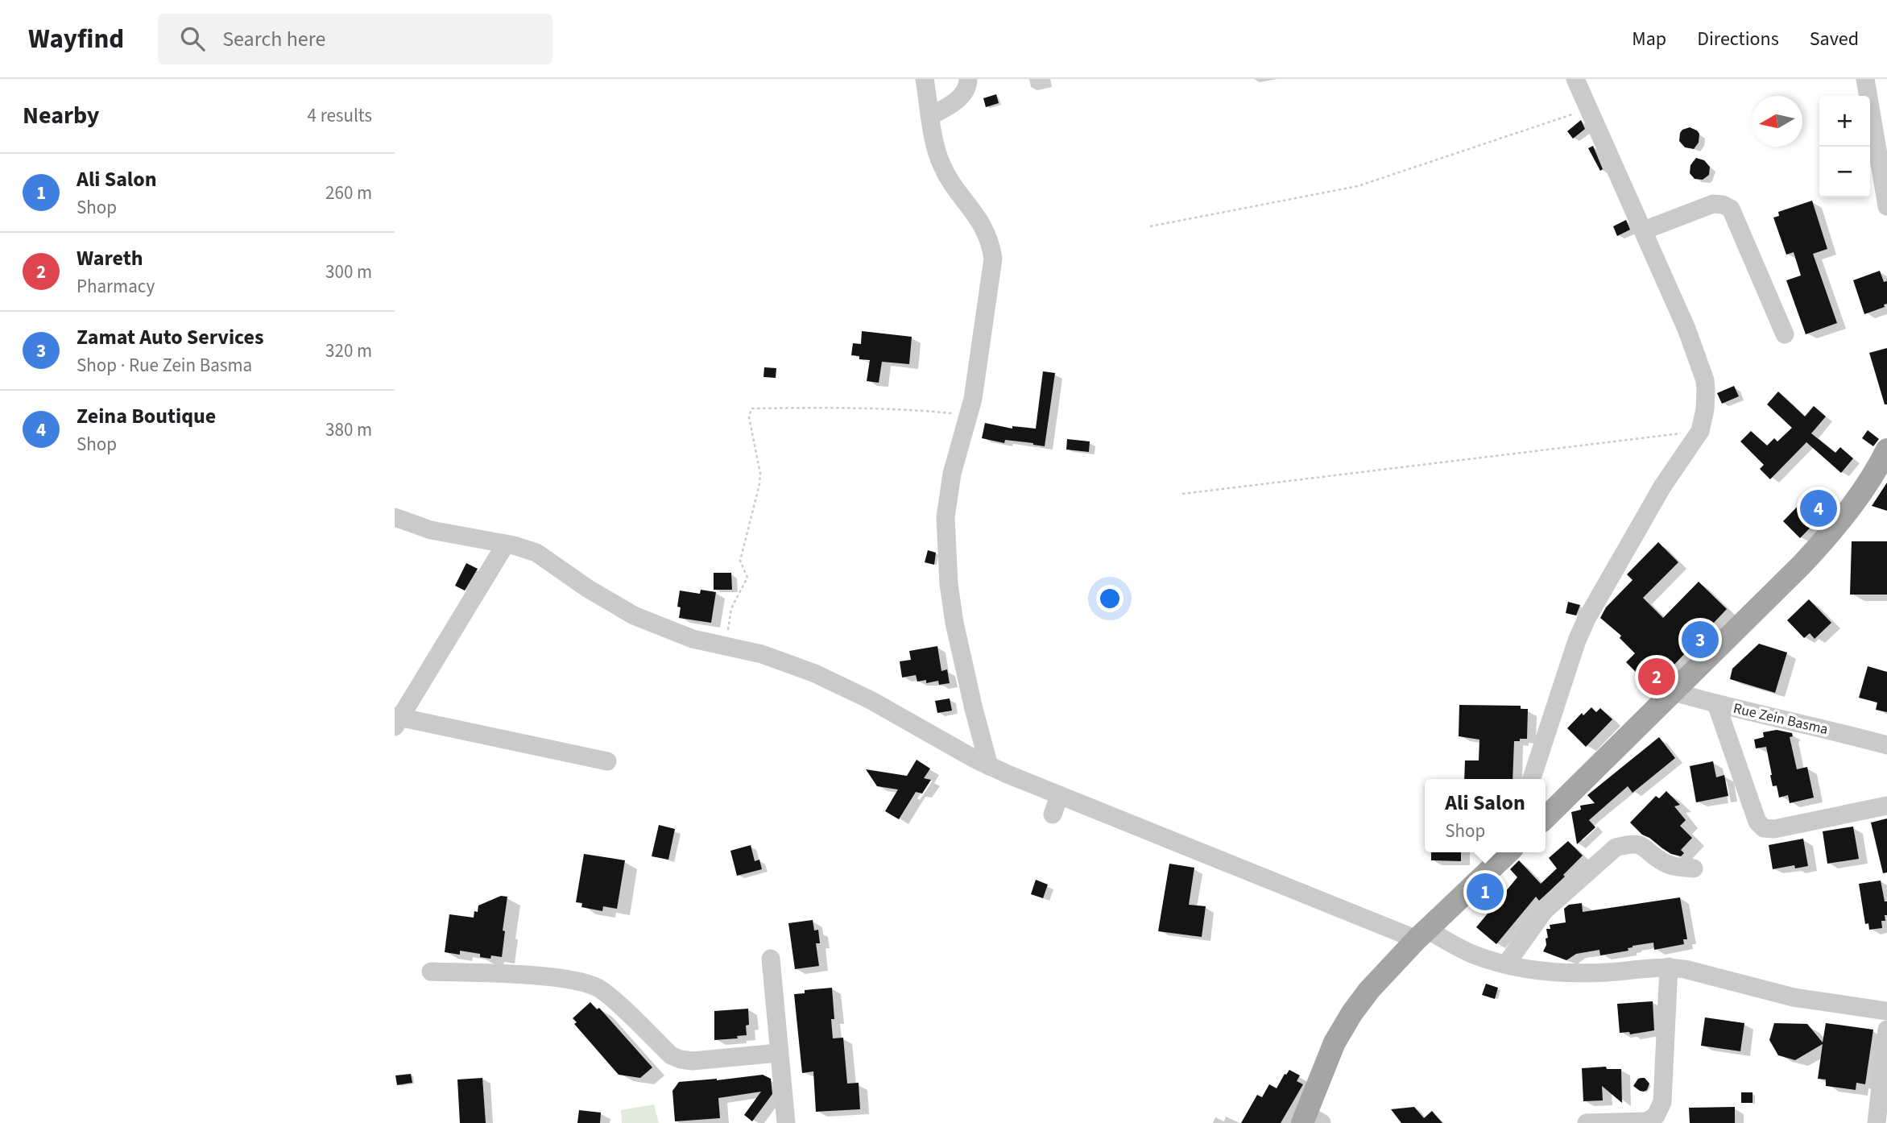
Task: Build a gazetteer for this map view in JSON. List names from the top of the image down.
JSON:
{
  "streets": {
    "street": ["Rue Zein Basma"]
  },
  "north": "left",
  "page": {
    "header": "Wayfind",
    "search": "Search here",
    "nav": ["Map", "Directions", "Saved"],
    "heading": ["Nearby", "4 results"],
    "map_buttons": ["+", "−"],
    "list": [
      {
        "mark": "1",
        "name": "Ali Salon",
        "note": "Shop",
        "value": "260 m"
      },
      {
        "mark": "2",
        "name": "Wareth",
        "note": "Pharmacy",
        "value": "300 m"
      },
      {
        "mark": "3",
        "name": "Zamat Auto Services",
        "note": "Shop · Rue Zein Basma",
        "value": "320 m"
      },
      {
        "mark": "4",
        "name": "Zeina Boutique",
        "note": "Shop",
        "value": "380 m"
      }
    ],
    "pins": [
      "4",
      "3",
      "2",
      "1"
    ],
    "popup": ["Ali Salon", "Shop"]
  }
}
